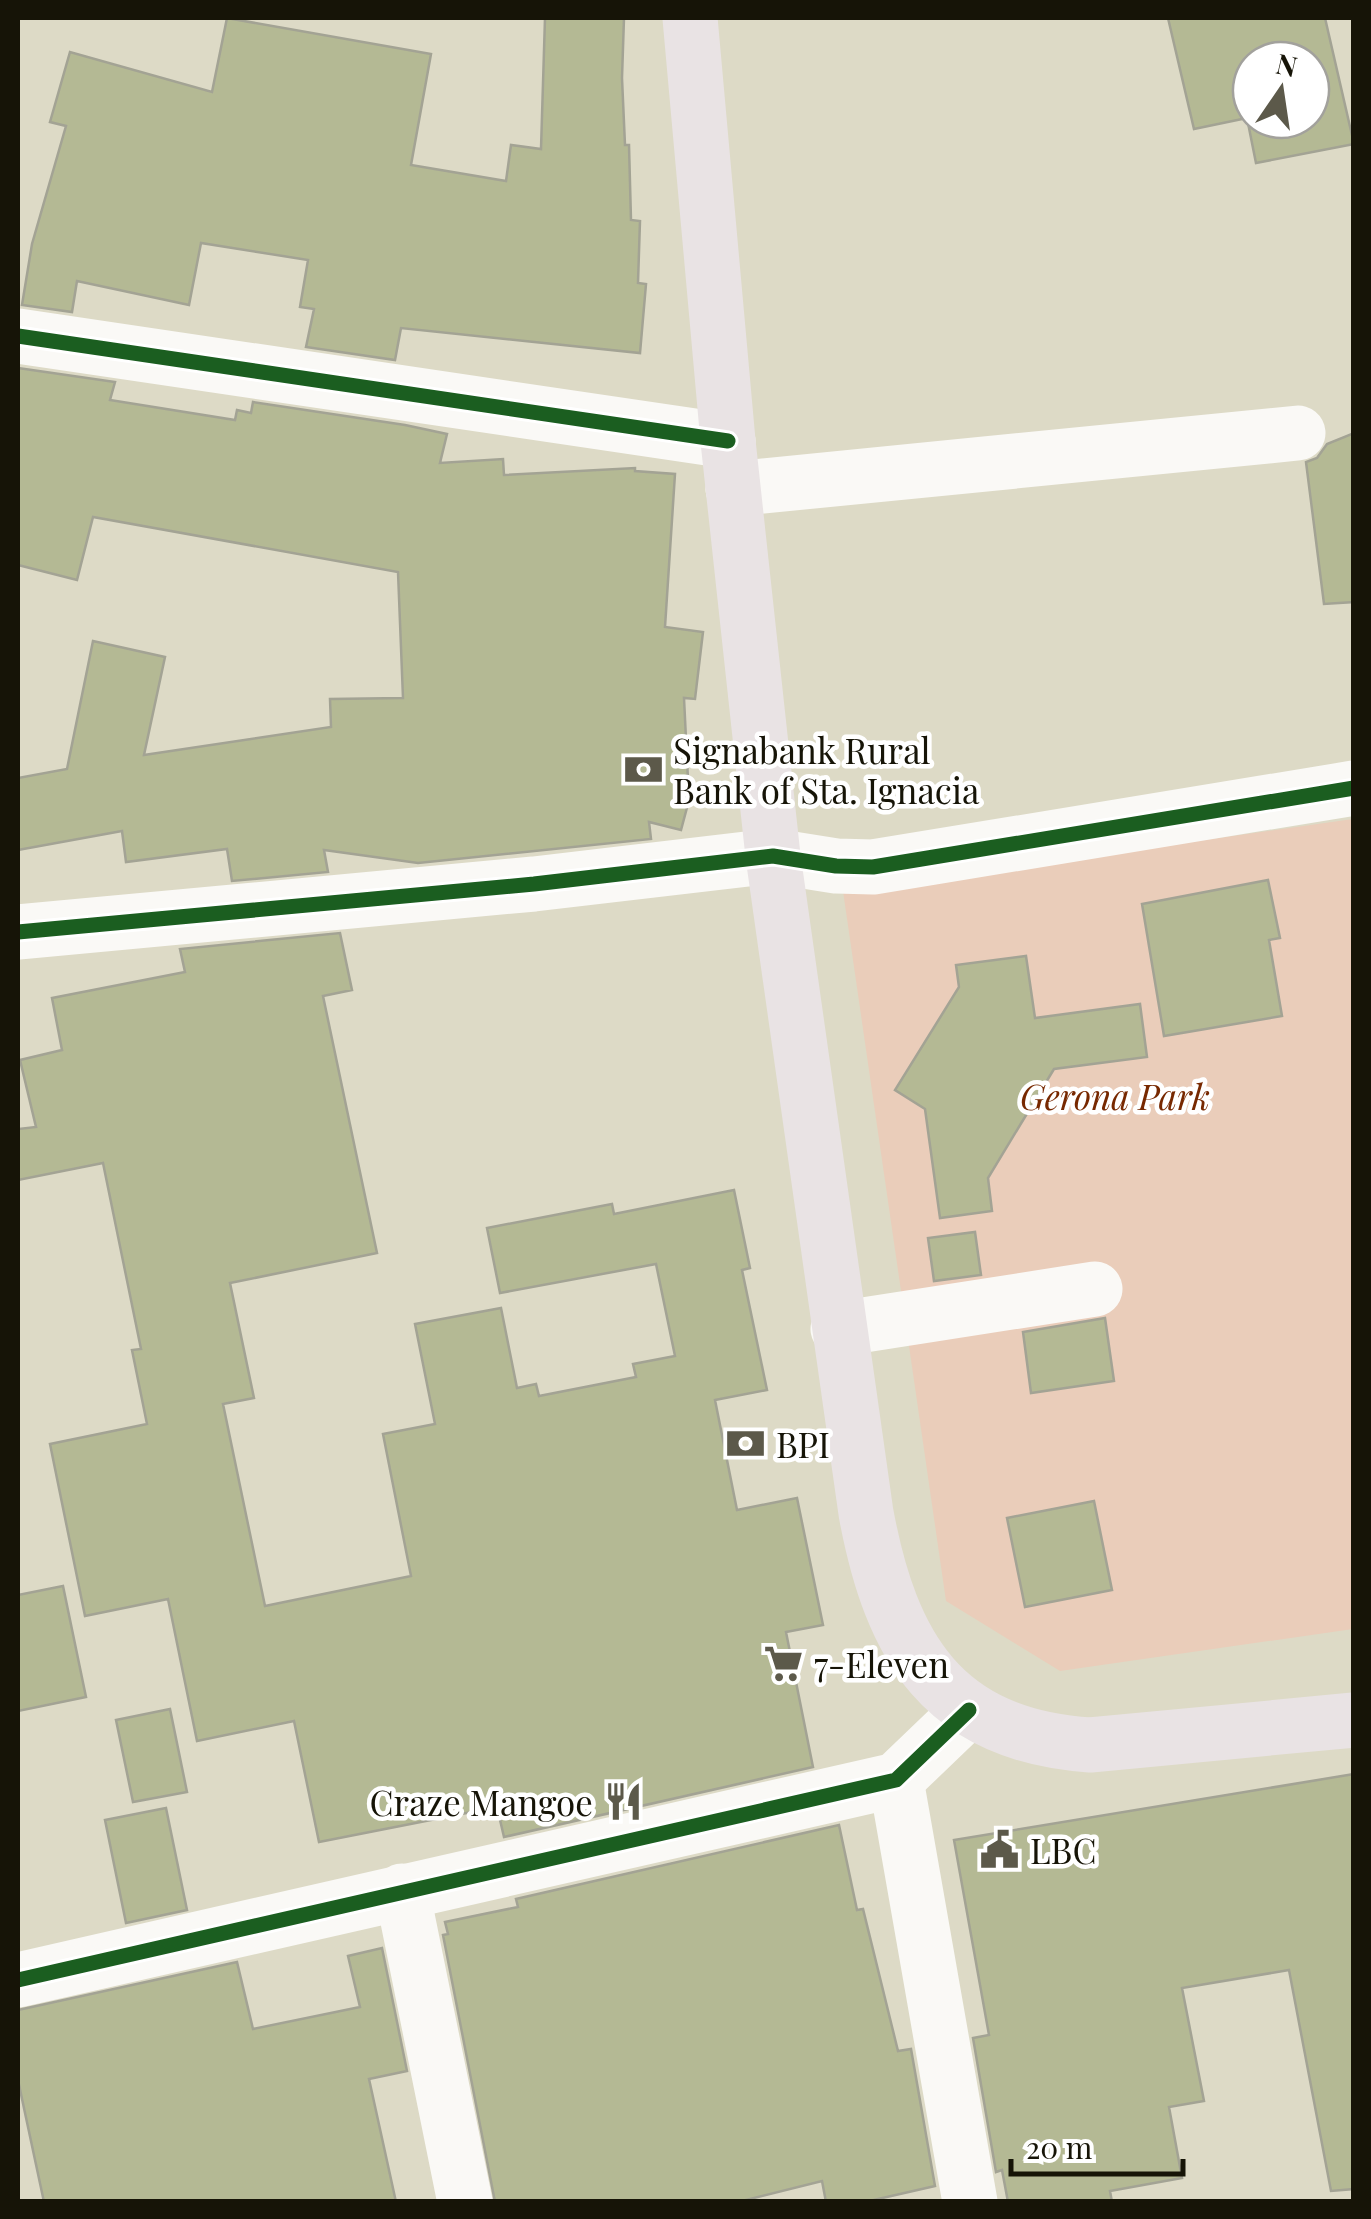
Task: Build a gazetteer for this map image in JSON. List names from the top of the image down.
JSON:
{
  "parks": ["Gerona Park"],
  "places": {
    "bank": ["Signabank Rural Bank of Sta. Ignacia", "BPI"],
    "supermarket": ["7-Eleven"],
    "restaurant": ["Craze Mangoe"],
    "public building": ["LBC"]
  },
  "scale_bar": "20 m",
  "north": "top"
}
